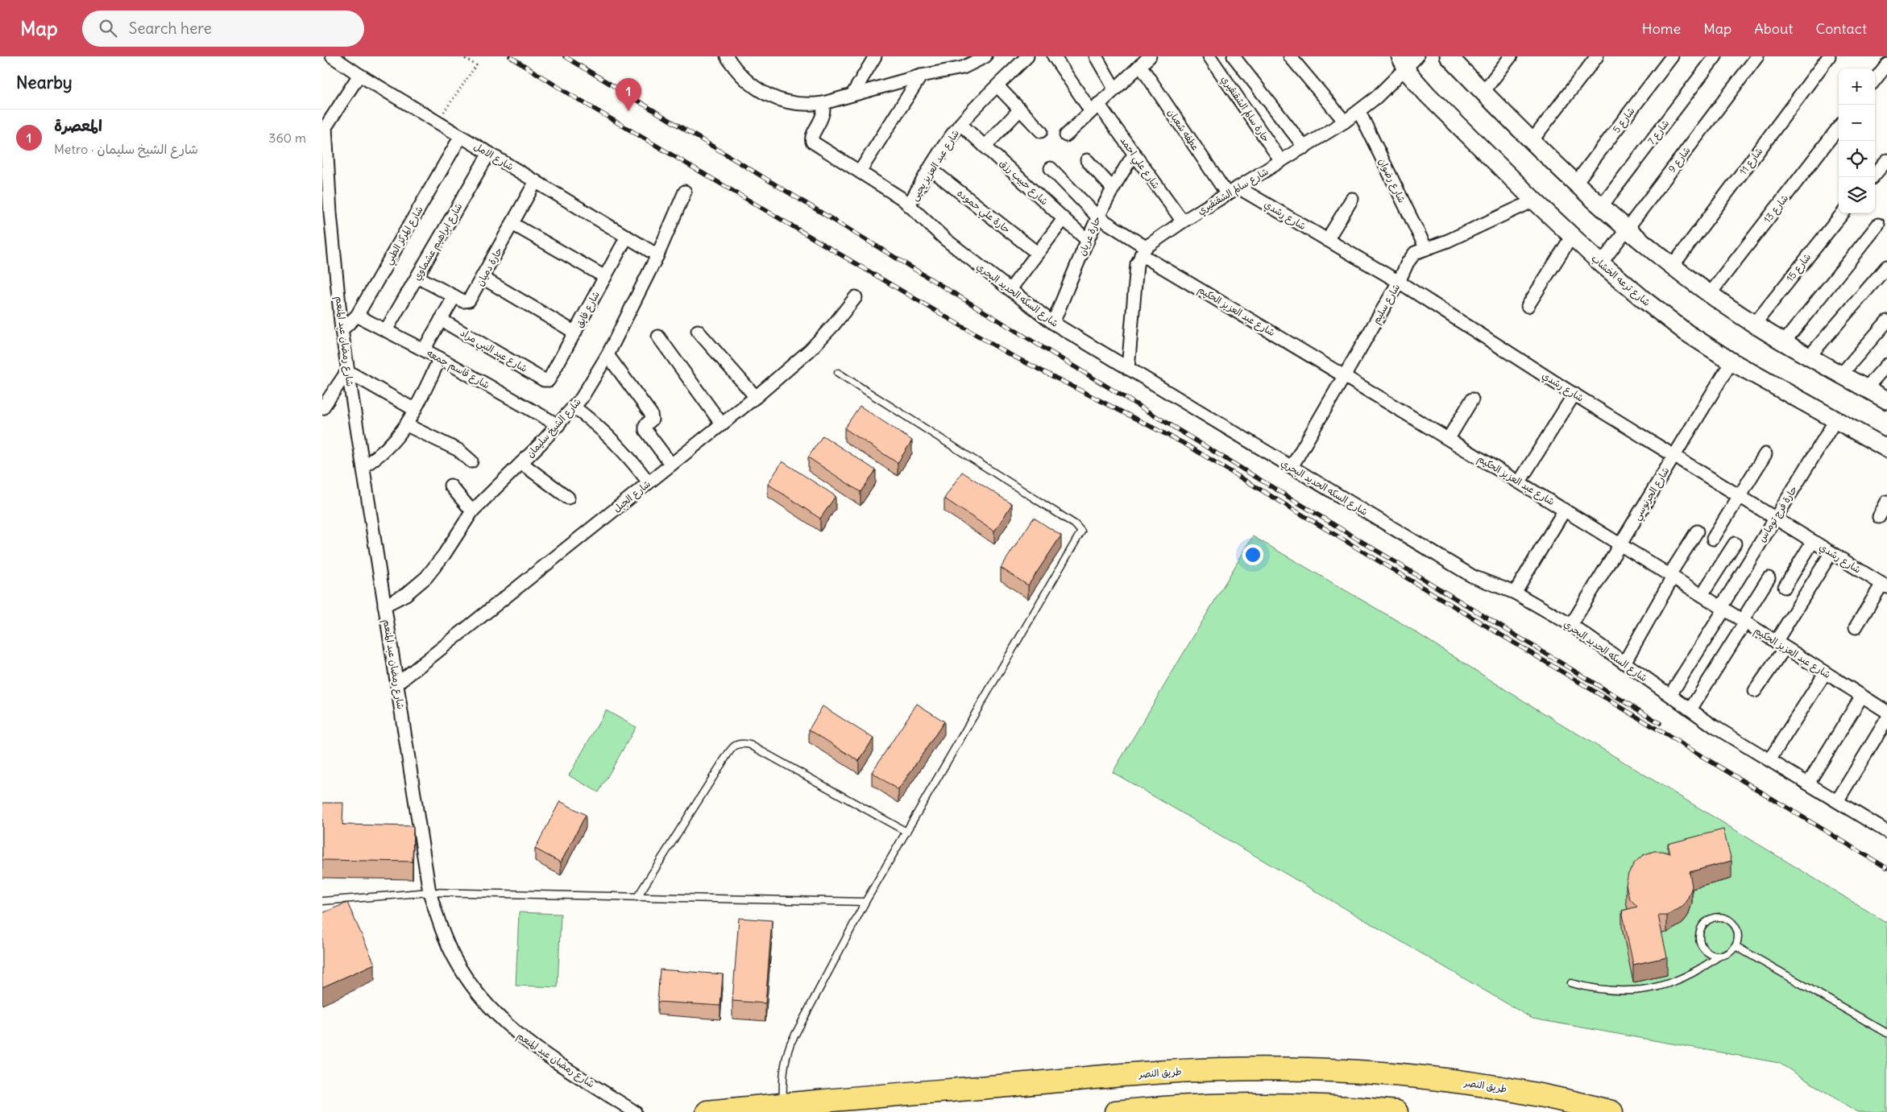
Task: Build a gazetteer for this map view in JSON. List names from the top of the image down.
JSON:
{
  "streets": {
    "highway": ["طريق النصر"],
    "street": [
      "حارة سالم الشقنقيري",
      "شارع 5",
      "عطفه شعبان",
      "شارع 7",
      "شارع الامل",
      "شارع 9",
      "شارع 11",
      "شارع علي احمد",
      "شارع عبد العزيز يحيى",
      "شارع رضوان",
      "شارع حبيب رزق",
      "شارع سالم الشقنقيري",
      "شارع 13",
      "حارة علي حموده",
      "شارع رشدي",
      "شارع المركز الطبي",
      "حارة عريان",
      "شارع ابراهيم عشماوي",
      "حارة دميان",
      "شارع 15",
      "شارع ترعه الخشاب",
      "شارع السكه الحديد البحري",
      "شارع سليم",
      "شارع فايق",
      "شارع عبد العزيز الحكيم",
      "شارع رمضان عبد المنعم",
      "شارع عبد النبي مراد",
      "شارع قاسم جمعه",
      "شارع الشيخ سليمان",
      "شارع الجرنوسي",
      "شارع الجبل",
      "حارة فرج توماس"
    ]
  },
  "crossings": [
    ["حارة سالم الشقنقيري", "شارع سالم الشقنقيري"],
    ["عطفه شعبان", "شارع سالم الشقنقيري"],
    ["شارع الامل", "شارع المركز الطبي"],
    ["شارع الامل", "شارع ابراهيم عشماوي"],
    ["شارع الامل", "حارة دميان"],
    ["شارع الامل", "شارع فايق"],
    ["شارع الامل", "شارع الشيخ سليمان"],
    ["شارع 9", "شارع ترعه الخشاب"],
    ["شارع علي احمد", "شارع سالم الشقنقيري"],
    ["شارع علي احمد", "حارة عريان"],
    ["شارع عبد العزيز يحيى", "شارع حبيب رزق"],
    ["شارع عبد العزيز يحيى", "حارة علي حموده"],
    ["شارع عبد العزيز يحيى", "شارع السكه الحديد البحري"],
    ["شارع رضوان", "شارع سالم الشقنقيري"],
    ["شارع رضوان", "شارع سليم"],
    ["شارع حبيب رزق", "حارة عريان"],
    ["شارع سالم الشقنقيري", "شارع رشدي"],
    ["شارع سالم الشقنقيري", "شارع ترعه الخشاب"],
    ["شارع سالم الشقنقيري", "شارع عبد العزيز الحكيم"],
    ["شارع رشدي", "شارع سليم"],
    ["شارع رشدي", "شارع الجرنوسي"],
    ["شارع رشدي", "حارة فرج توماس"],
    ["شارع المركز الطبي", "شارع رمضان عبد المنعم"],
    ["شارع المركز الطبي", "شارع قاسم جمعه"],
    ["حارة عريان", "شارع السكه الحديد البحري"],
    ["حارة عريان", "شارع عبد العزيز الحكيم"],
    ["شارع ابراهيم عشماوي", "حارة دميان"],
    ["شارع ابراهيم عشماوي", "شارع قاسم جمعه"],
    ["شارع ترعه الخشاب", "شارع سليم"],
    ["شارع ترعه الخشاب", "شارع الجرنوسي"],
    ["شارع ترعه الخشاب", "حارة فرج توماس"],
    ["شارع السكه الحديد البحري", "شارع سليم"],
    ["شارع السكه الحديد البحري", "شارع الجرنوسي"],
    ["شارع السكه الحديد البحري", "حارة فرج توماس"],
    ["شارع سليم", "شارع عبد العزيز الحكيم"],
    ["شارع فايق", "شارع عبد النبي مراد"],
    ["شارع عبد العزيز الحكيم", "شارع الجرنوسي"],
    ["شارع عبد العزيز الحكيم", "حارة فرج توماس"],
    ["شارع رمضان عبد المنعم", "شارع الشيخ سليمان"],
    ["شارع رمضان عبد المنعم", "شارع الجبل"],
    ["شارع قاسم جمعه", "شارع الشيخ سليمان"]
  ],
  "page": {
    "header": "Map",
    "search": "Search here",
    "nav": [
      "Home",
      "Map",
      "About",
      "Contact"
    ],
    "heading": "Nearby",
    "map_buttons": ["+", "−"],
    "pins": "1",
    "list": [
      {
        "mark": "1",
        "name": "المعصرة",
        "note": "Metro · شارع الشيخ سليمان",
        "value": "360 m"
      }
    ]
  }
}
